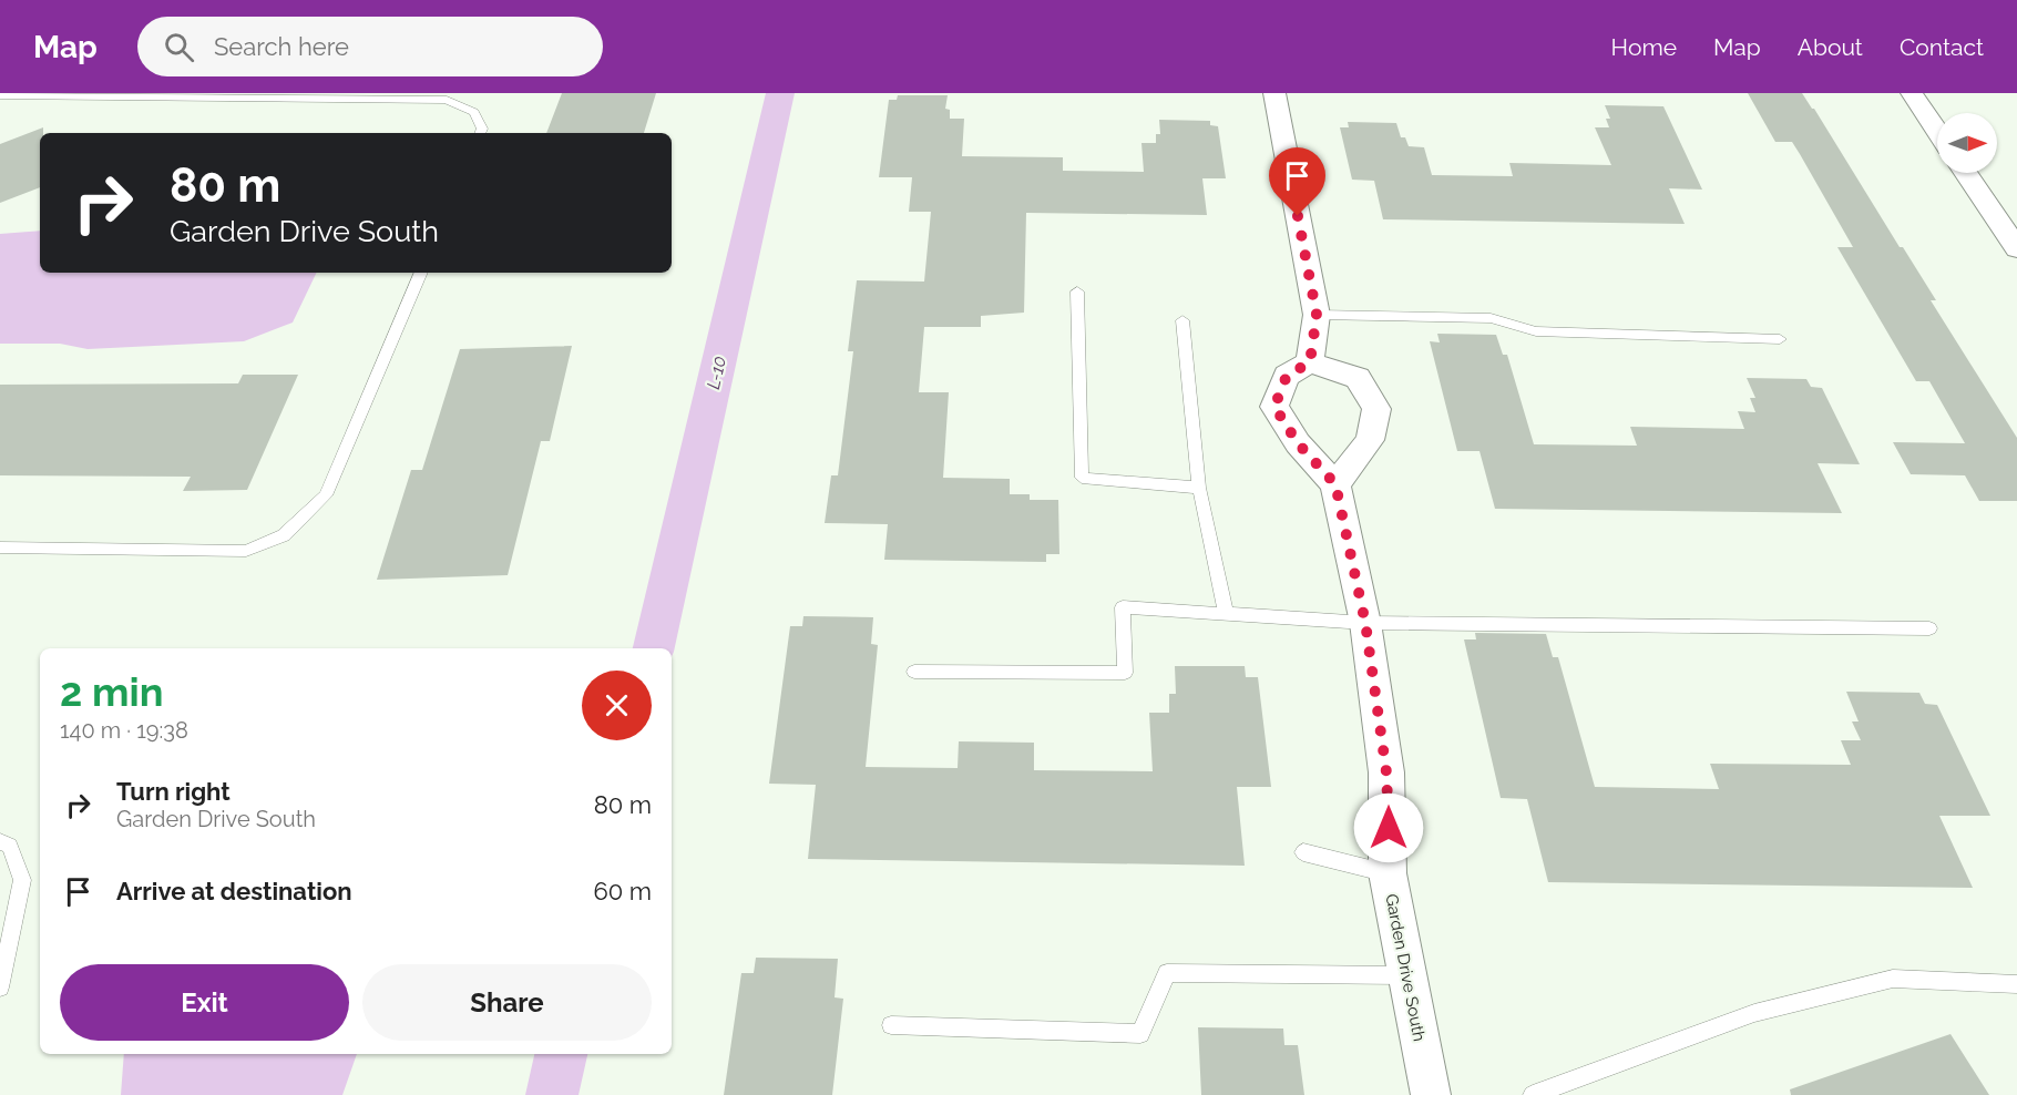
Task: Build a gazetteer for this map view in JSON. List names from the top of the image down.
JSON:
{
  "streets": {
    "street": ["Garden Drive South"]
  },
  "water": ["L-10"],
  "north": "right",
  "page": {
    "header": "Map",
    "search": "Search here",
    "nav": [
      "Home",
      "Map",
      "About",
      "Contact"
    ],
    "turn": ["80 m", "Garden Drive South"],
    "heading": ["2 min", "140 m · 19:38"],
    "list": [
      {
        "name": "Turn right",
        "note": "Garden Drive South",
        "value": "80 m"
      },
      {
        "name": "Arrive at destination",
        "value": "60 m"
      }
    ],
    "buttons": ["Exit", "Share"]
  }
}
